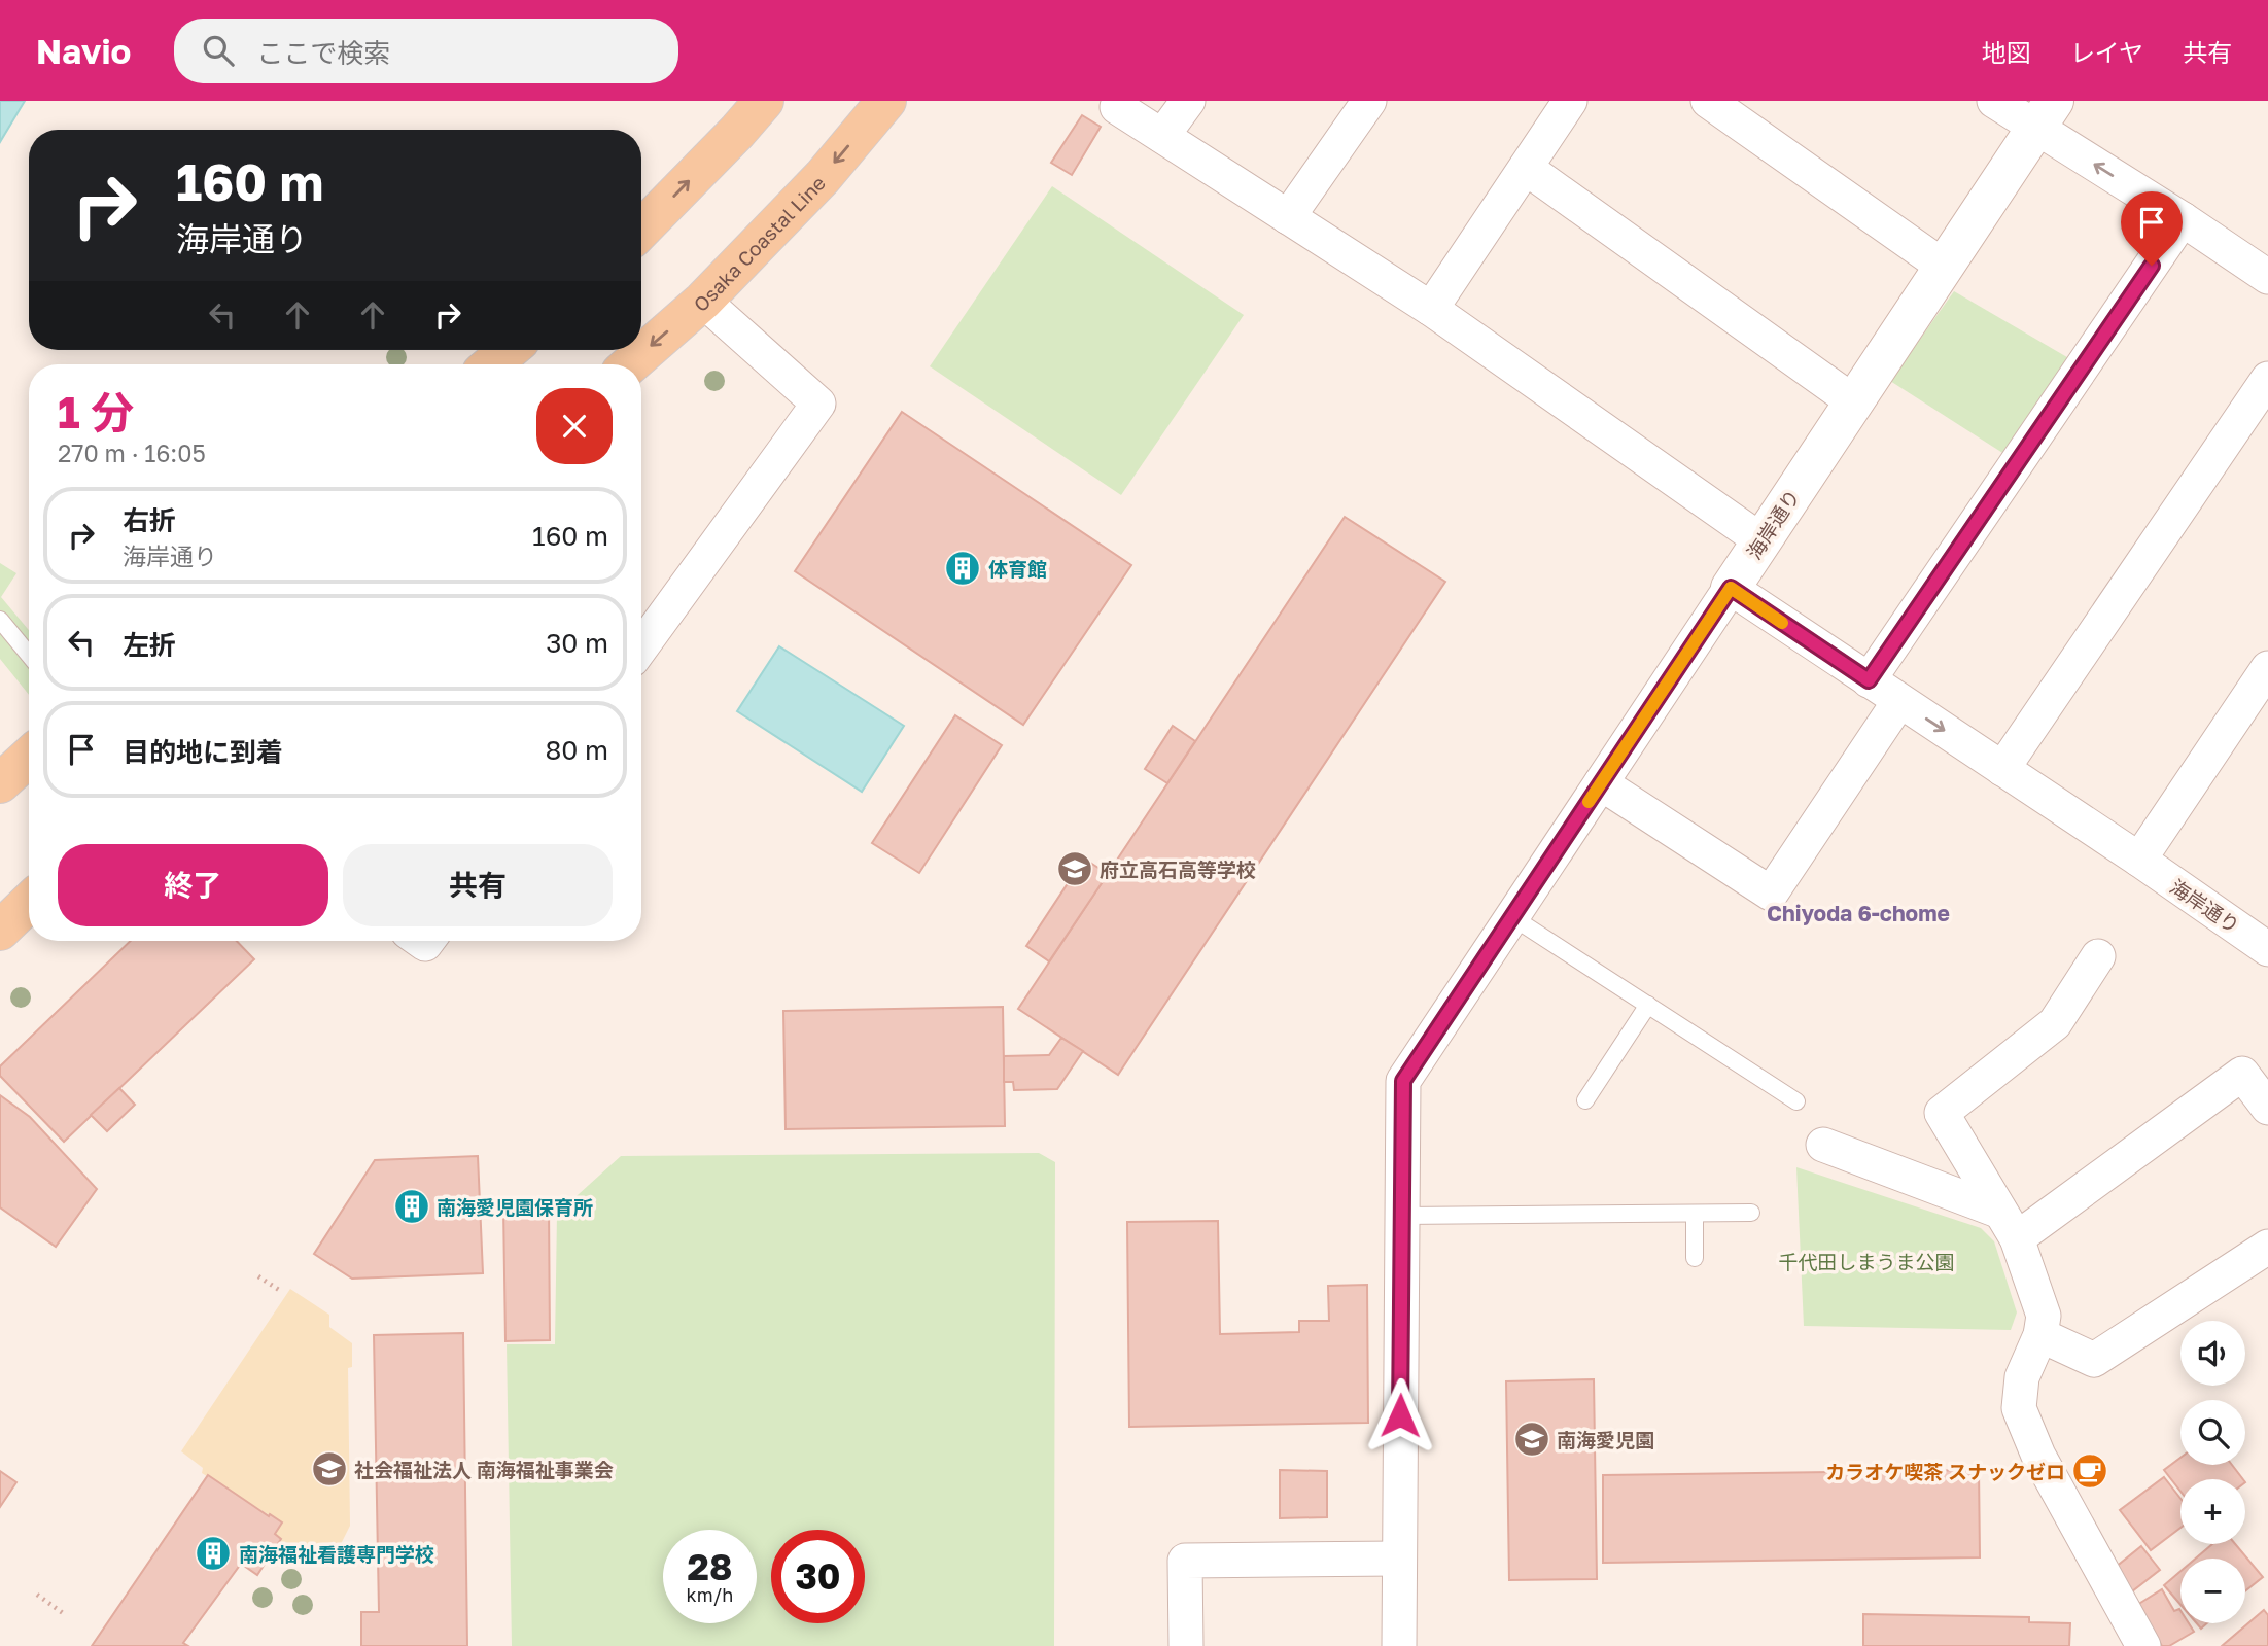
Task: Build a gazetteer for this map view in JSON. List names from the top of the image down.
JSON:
{
  "streets": {
    "main road": ["Osaka Coastal Line"],
    "street": ["海岸通り"]
  },
  "districts": ["Chiyoda 6-chome"],
  "parks": ["千代田しまうま公園"],
  "places": {
    "building": ["体育館", "南海愛児園保育所", "南海福祉看護専門学校"],
    "school or university": ["府立高石高等学校", "南海愛児園", "社会福祉法人 南海福祉事業会"],
    "cafe": ["カラオケ喫茶 スナックゼロ"]
  },
  "page": {
    "header": "Navio",
    "search": "ここで検索",
    "nav": ["地図", "レイヤ", "共有"],
    "turn": ["160 m", "海岸通り"],
    "heading": ["1 分", "270 m · 16:05"],
    "list": [
      {
        "name": "右折",
        "note": "海岸通り",
        "value": "160 m"
      },
      {
        "name": "左折",
        "value": "30 m"
      },
      {
        "name": "目的地に到着",
        "value": "80 m"
      }
    ],
    "buttons": ["終了", "共有"],
    "map_buttons": ["+", "−"],
    "speed": "28 km/h",
    "limit": "30"
  }
}
